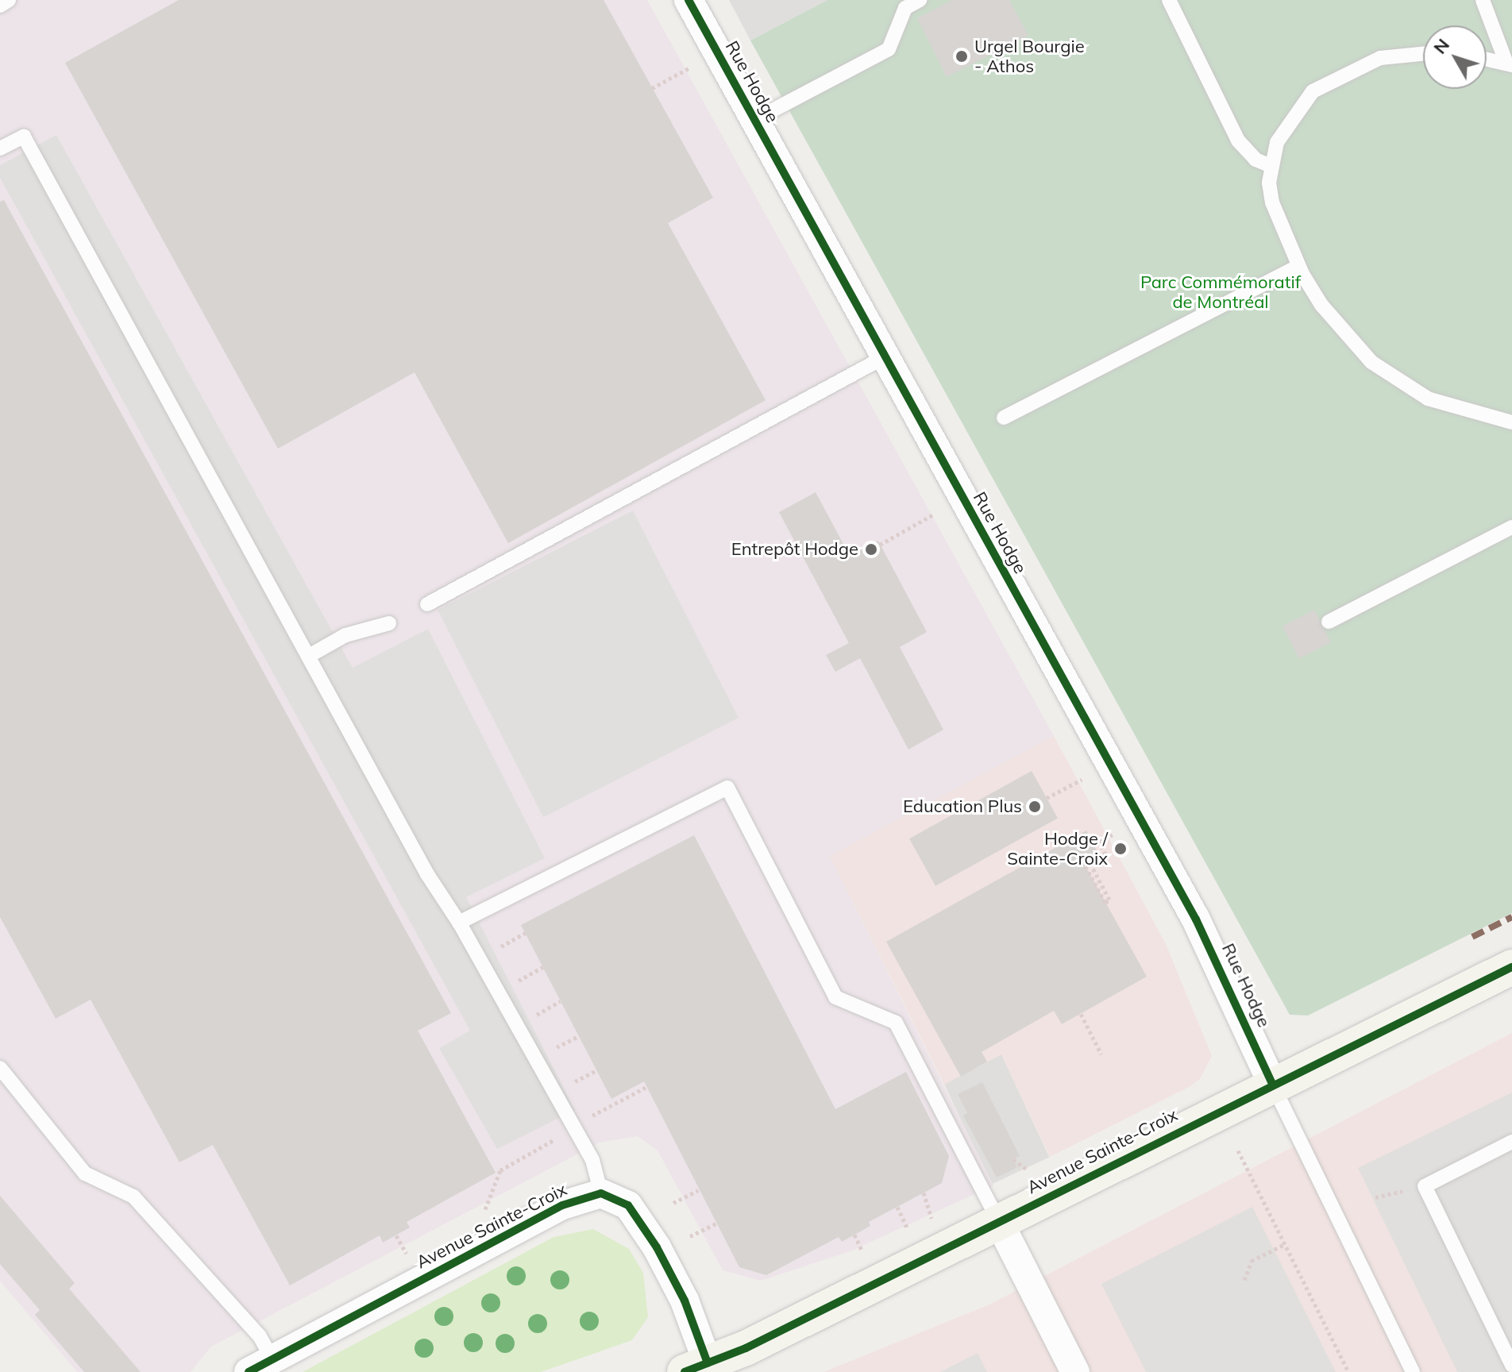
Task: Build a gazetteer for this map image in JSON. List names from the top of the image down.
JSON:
{
  "streets": {
    "main road": ["Avenue Sainte-Croix"],
    "street": ["Rue Hodge"]
  },
  "crossings": [
    ["Rue Hodge", "Avenue Sainte-Croix"]
  ],
  "parks": ["Parc Commémoratif de Montréal"],
  "places": [
    "Urgel Bourgie - Athos",
    "Entrepôt Hodge",
    "Education Plus",
    "Hodge / Sainte-Croix"
  ],
  "north": "top left"
}
